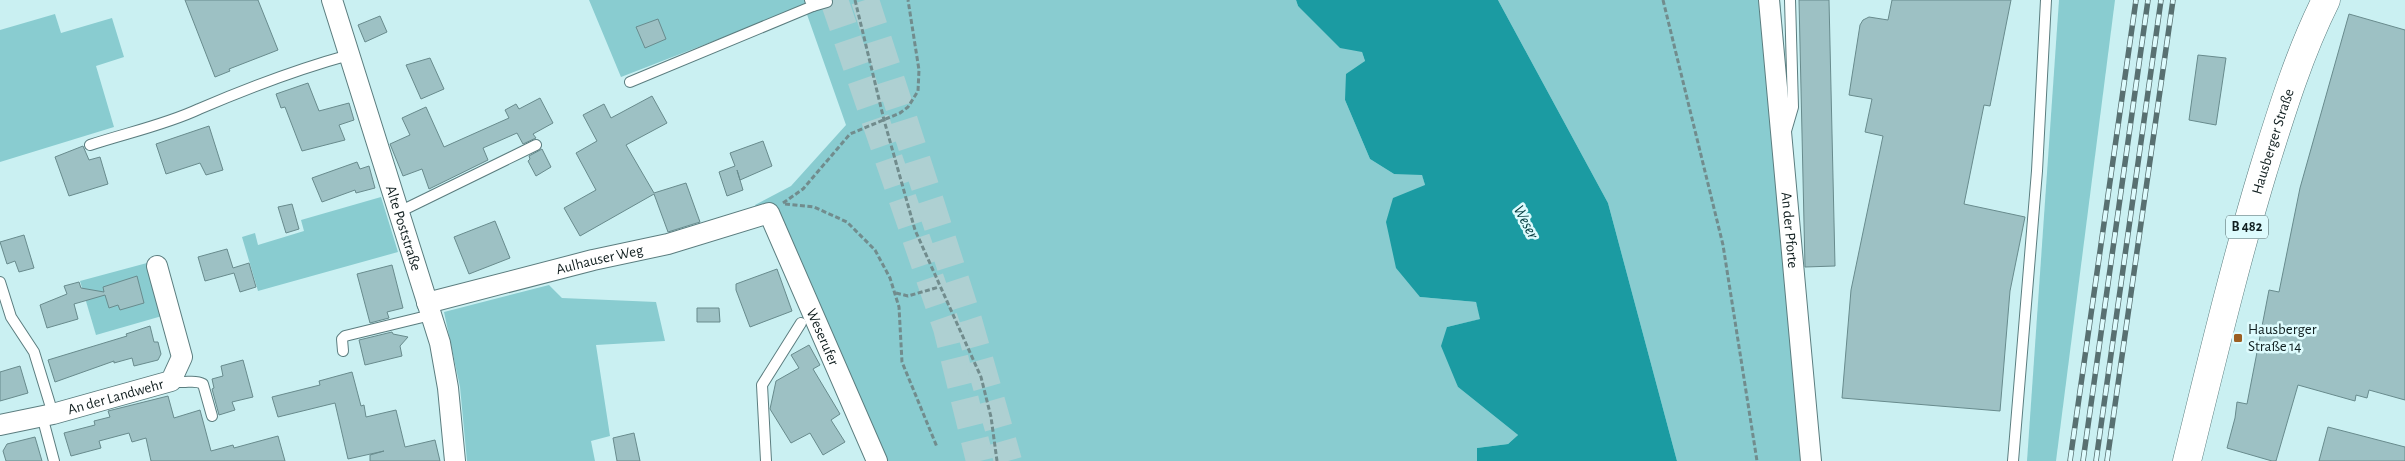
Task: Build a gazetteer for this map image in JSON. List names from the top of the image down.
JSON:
{
  "streets": {
    "main road": ["Hausberger Straße", "B 482"],
    "street": [
      "Alte Poststraße",
      "An der Pforte",
      "Aulhauser Weg",
      "Weserufer",
      "An der Landwehr"
    ]
  },
  "crossings": [
    ["Alte Poststraße", "Aulhauser Weg"],
    ["Aulhauser Weg", "Weserufer"]
  ],
  "water": ["Weser"],
  "places": {
    "transit": ["Hausberger Straße 14"]
  }
}
